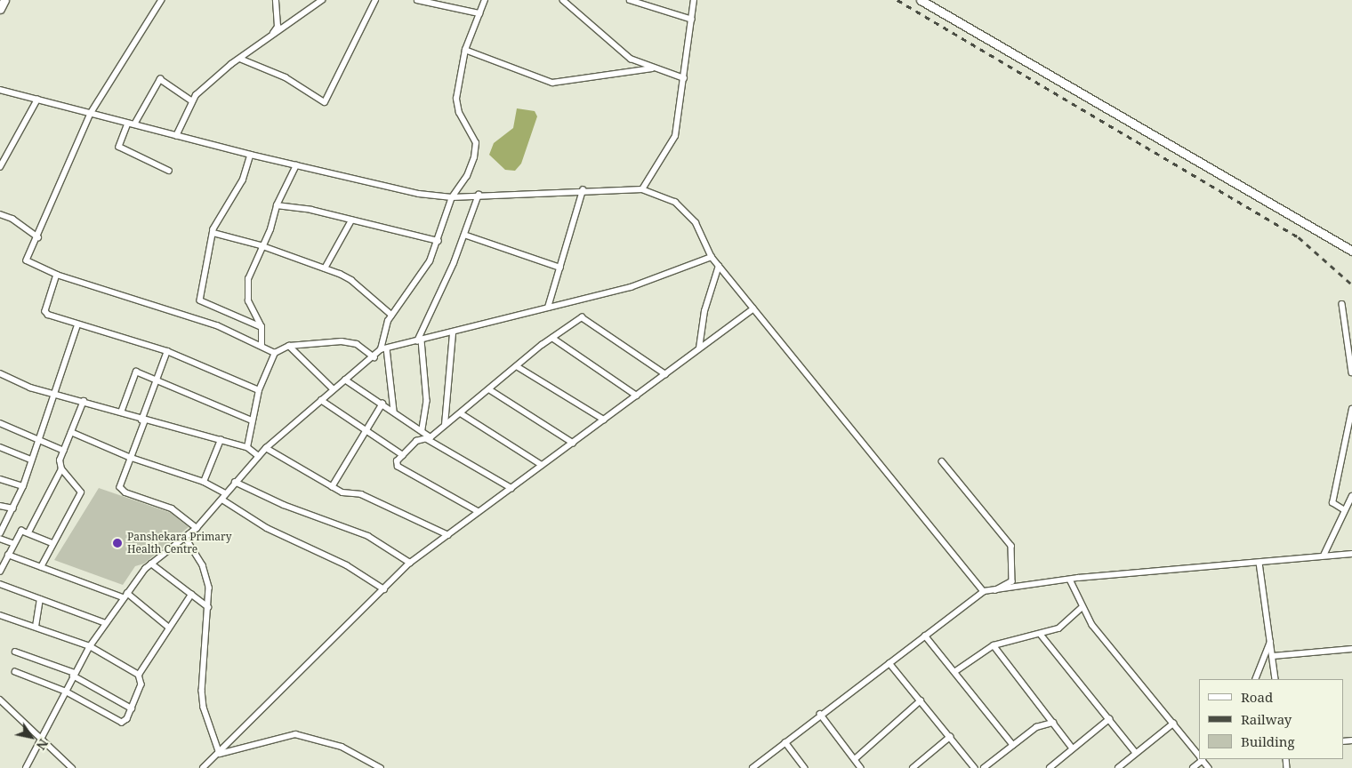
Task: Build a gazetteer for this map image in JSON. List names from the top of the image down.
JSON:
{
  "places": ["Panshekara Primary Health Centre"],
  "legend": ["Road", "Railway", "Building"],
  "north": "bottom right"
}
